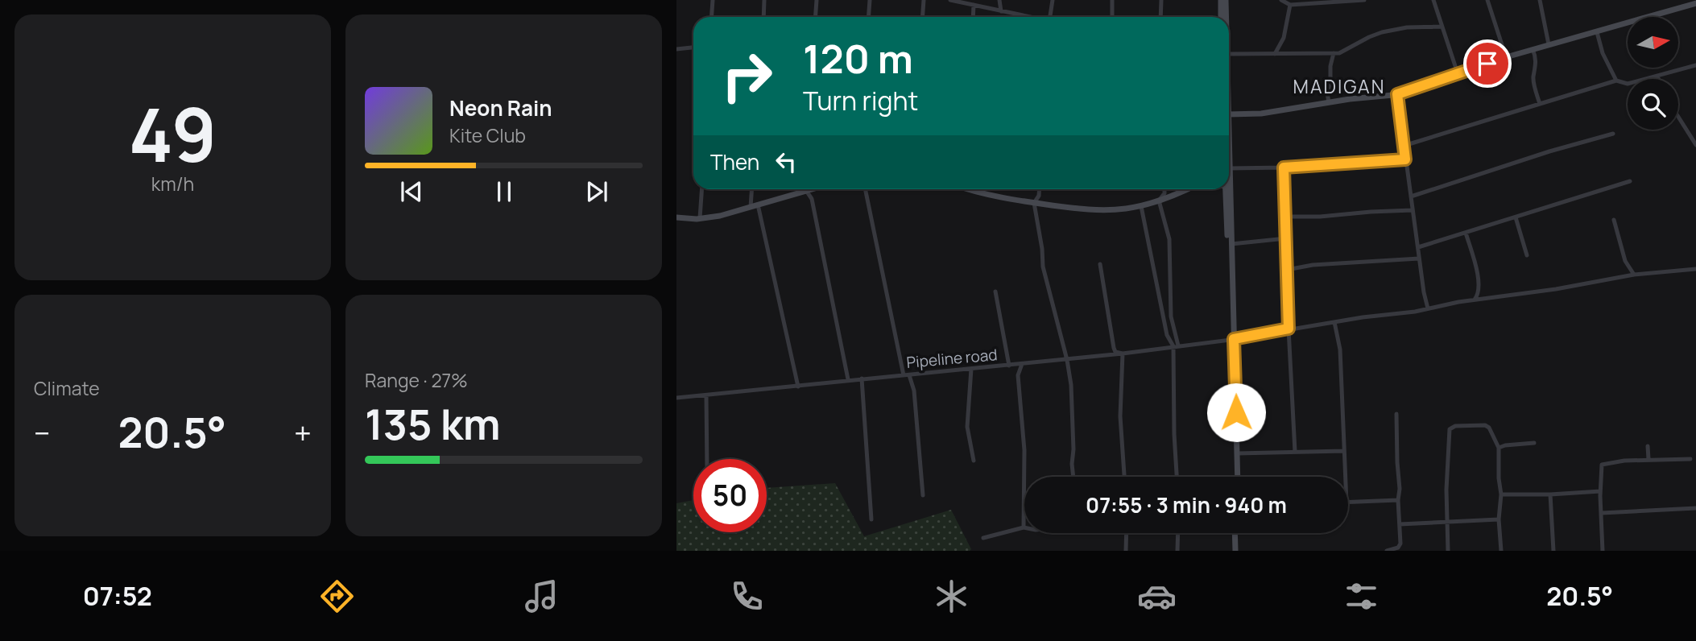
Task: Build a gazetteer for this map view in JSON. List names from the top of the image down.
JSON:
{
  "streets": {
    "street": ["Pipeline road"]
  },
  "districts": ["MADIGAN"],
  "north": "right",
  "page": {
    "tile": [
      ["49", "km/h"],
      "Climate",
      ["Range · 27%", "135 km"]
    ],
    "turn": ["120 m", "Turn right"],
    "song": ["Neon Rain", "Kite Club"],
    "then": "Then",
    "heat": ["−", "20.5°", "+"],
    "limit": "50",
    "trip": "07:55 · 3 min · 940 m",
    "tabs": ["07:52", "20.5°"]
  }
}
